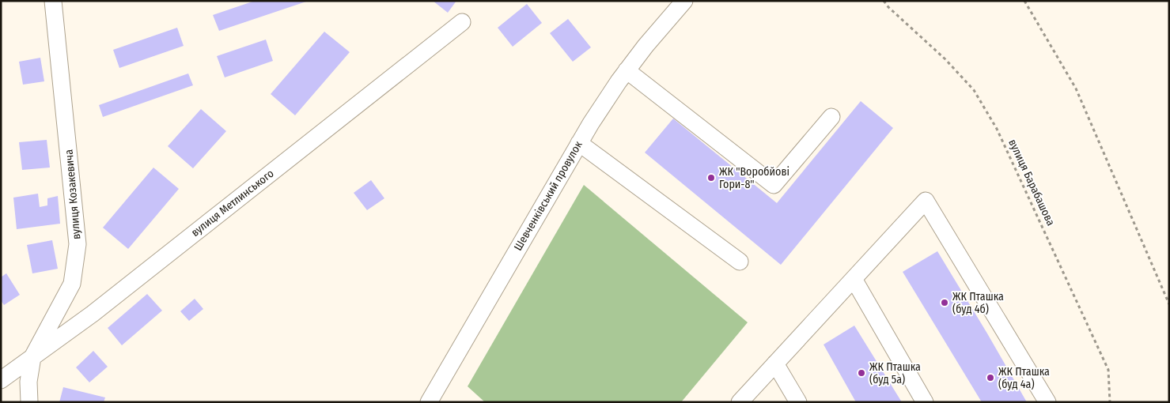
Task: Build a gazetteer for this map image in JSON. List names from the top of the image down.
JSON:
{
  "streets": {
    "street": ["вулиця Козакевича", "Шевченківський провулок", "вулиця Метлинського"],
    "path": ["вулиця Барабашова"]
  },
  "crossings": [
    ["вулиця Козакевича", "вулиця Метлинського"]
  ],
  "places": [
    "ЖК \"Воробйові Гори-8\"",
    "ЖК Пташка (буд 4б)",
    "ЖК Пташка (буд 5а)",
    "ЖК Пташка (буд 4а)"
  ]
}
